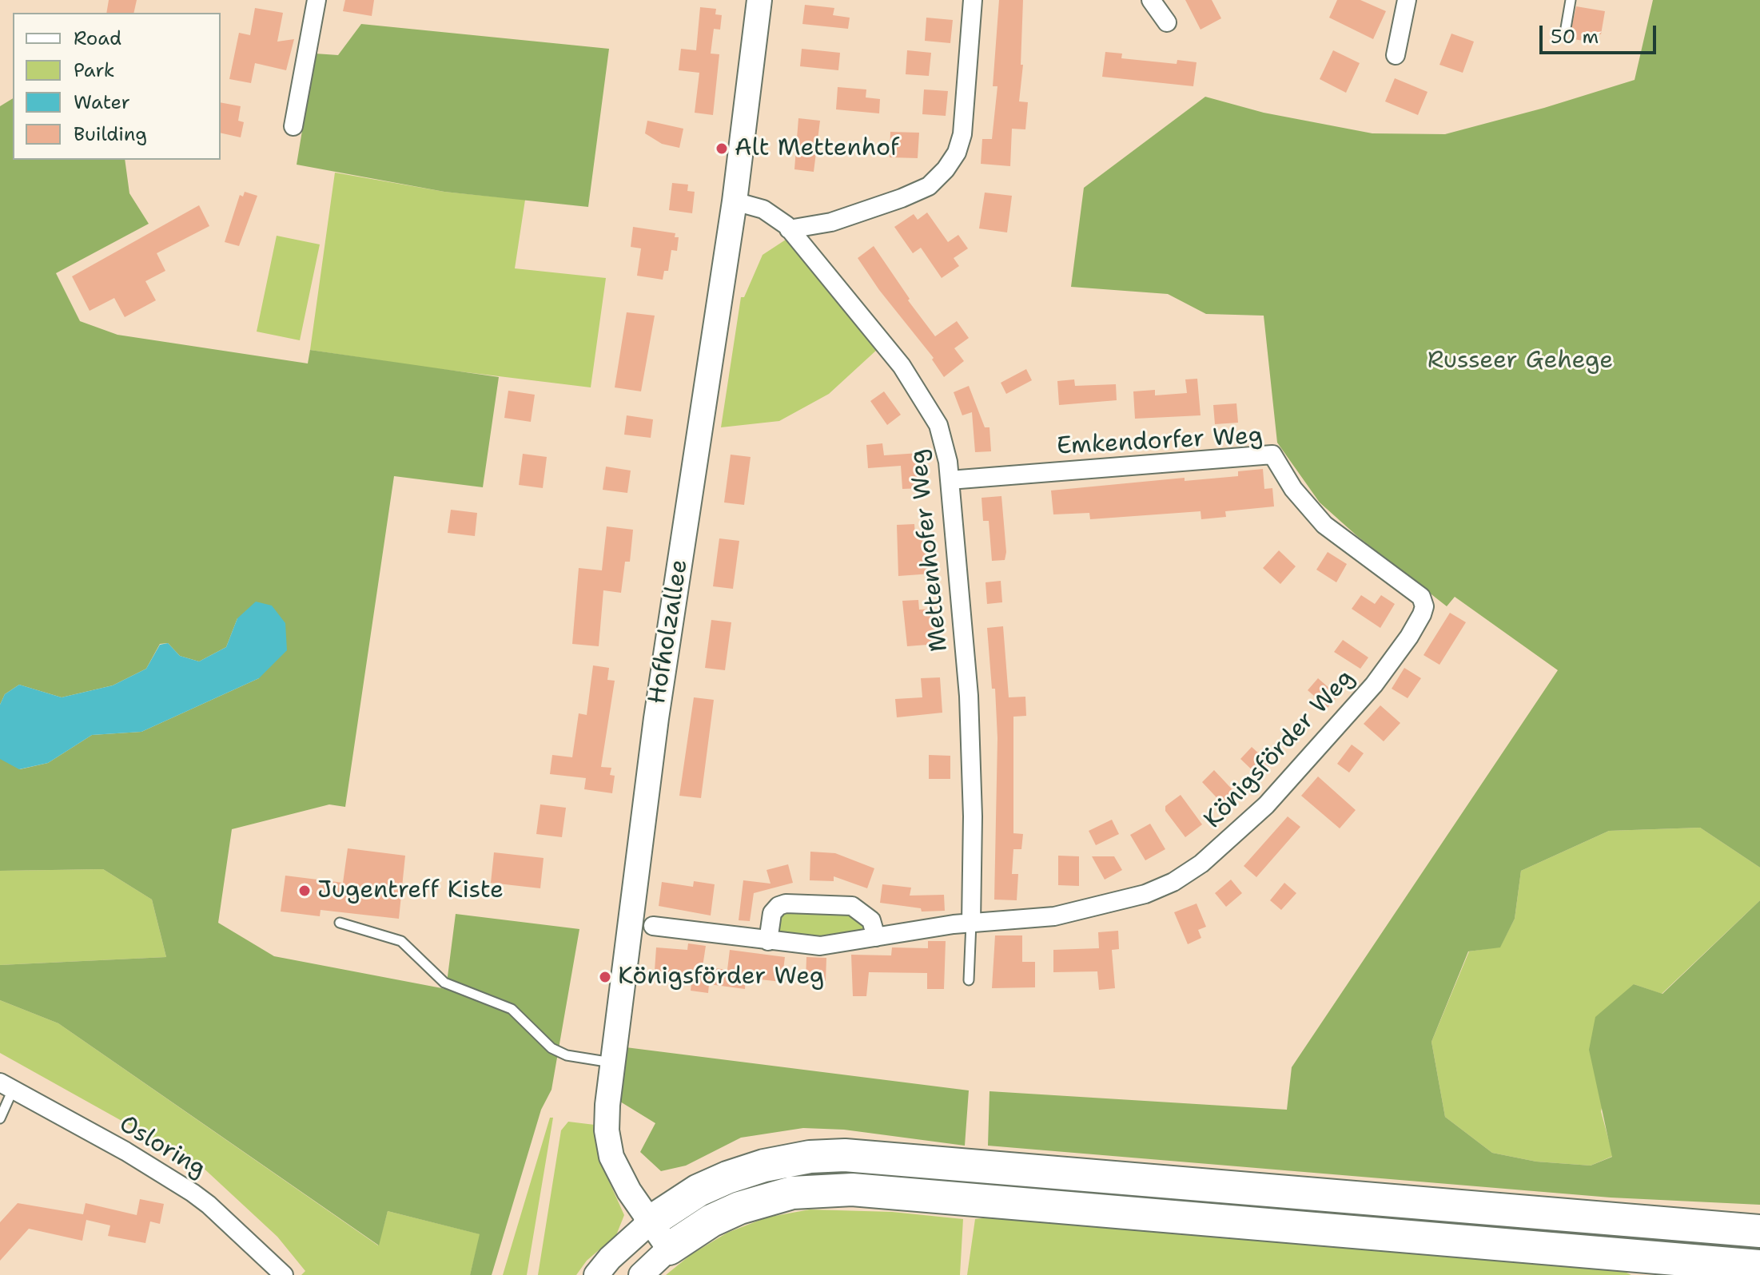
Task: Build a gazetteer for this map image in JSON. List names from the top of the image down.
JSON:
{
  "streets": {
    "street": [
      "Emkendorfer Weg",
      "Mettenhofer Weg",
      "Hofholzallee",
      "Königsförder Weg",
      "Osloring"
    ]
  },
  "crossings": [
    ["Emkendorfer Weg", "Mettenhofer Weg"],
    ["Emkendorfer Weg", "Königsförder Weg"],
    ["Mettenhofer Weg", "Hofholzallee"],
    ["Mettenhofer Weg", "Königsförder Weg"]
  ],
  "parks": ["Russeer Gehege"],
  "places": ["Alt Mettenhof", "Jugentreff Kiste", "Königsförder Weg"],
  "legend": [
    "Road",
    "Park",
    "Water",
    "Building"
  ],
  "scale_bar": "50 m"
}
